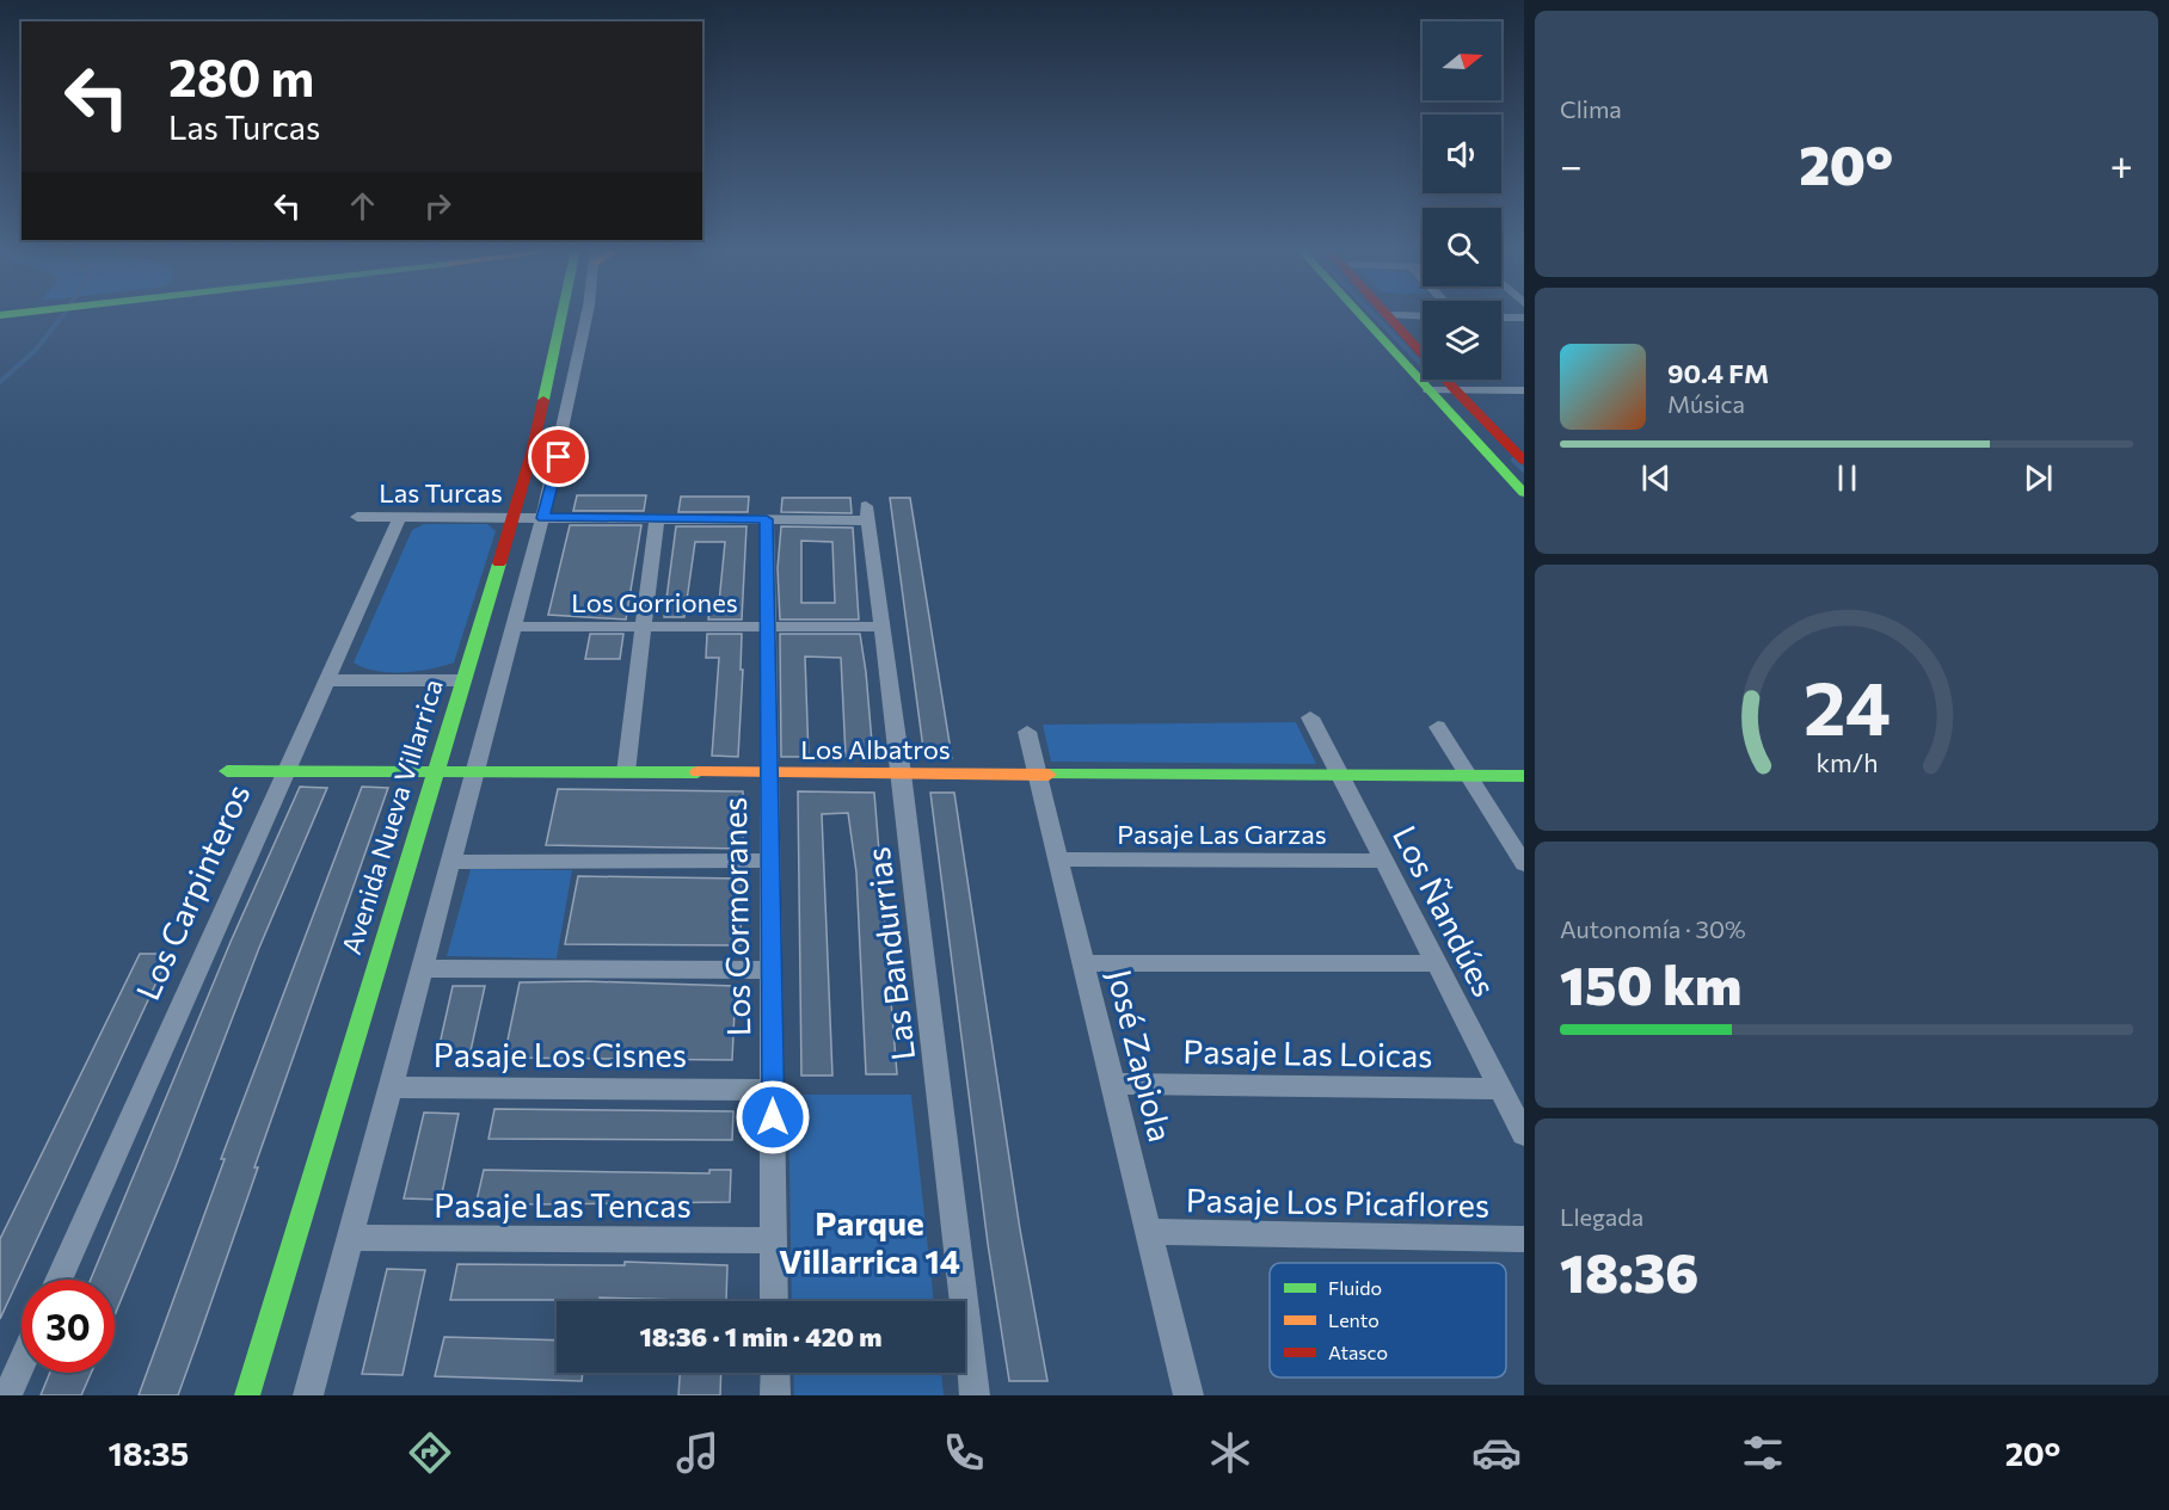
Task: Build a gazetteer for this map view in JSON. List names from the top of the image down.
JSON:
{
  "streets": {
    "street": [
      "Las Turcas",
      "Los Gorriones",
      "Los Albatros",
      "Avenida Nueva Villarrica",
      "Pasaje Las Garzas",
      "Los Carpinteros",
      "Los Ñandúes",
      "Los Cormoranes",
      "Las Bandurrias",
      "Pasaje Las Loicas",
      "Pasaje Los Cisnes",
      "José Zapiola",
      "Pasaje Los Picaflores",
      "Pasaje Las Tencas"
    ]
  },
  "crossings": [
    ["Las Turcas", "Avenida Nueva Villarrica"],
    ["Las Turcas", "Los Carpinteros"],
    ["Las Turcas", "Los Cormoranes"],
    ["Las Turcas", "Las Bandurrias"],
    ["Los Gorriones", "Los Cormoranes"],
    ["Los Gorriones", "Las Bandurrias"],
    ["Los Albatros", "Avenida Nueva Villarrica"],
    ["Los Albatros", "Los Carpinteros"],
    ["Los Albatros", "Los Ñandúes"],
    ["Los Albatros", "Los Cormoranes"],
    ["Los Albatros", "Las Bandurrias"],
    ["Los Albatros", "José Zapiola"],
    ["Pasaje Las Garzas", "Los Ñandúes"],
    ["Pasaje Las Garzas", "José Zapiola"],
    ["Los Ñandúes", "Pasaje Las Loicas"],
    ["Los Cormoranes", "Pasaje Los Cisnes"],
    ["Los Cormoranes", "Pasaje Las Tencas"],
    ["Pasaje Las Loicas", "José Zapiola"],
    ["José Zapiola", "Pasaje Los Picaflores"]
  ],
  "districts": ["Parque Villarrica 14"],
  "legend": ["Fluido", "Lento", "Atasco"],
  "north": "right",
  "page": {
    "tile": [
      "Clima",
      ["Autonomía · 30%", "150 km"],
      ["Llegada", "18:36"]
    ],
    "turn": ["280 m", "Las Turcas"],
    "heat": ["−", "20°", "+"],
    "song": ["90.4 FM", "Música"],
    "limit": "30",
    "trip": "18:36 · 1 min · 420 m",
    "tabs": ["18:35", "20°"],
    "gauge": ["24", "km/h"]
  }
}
